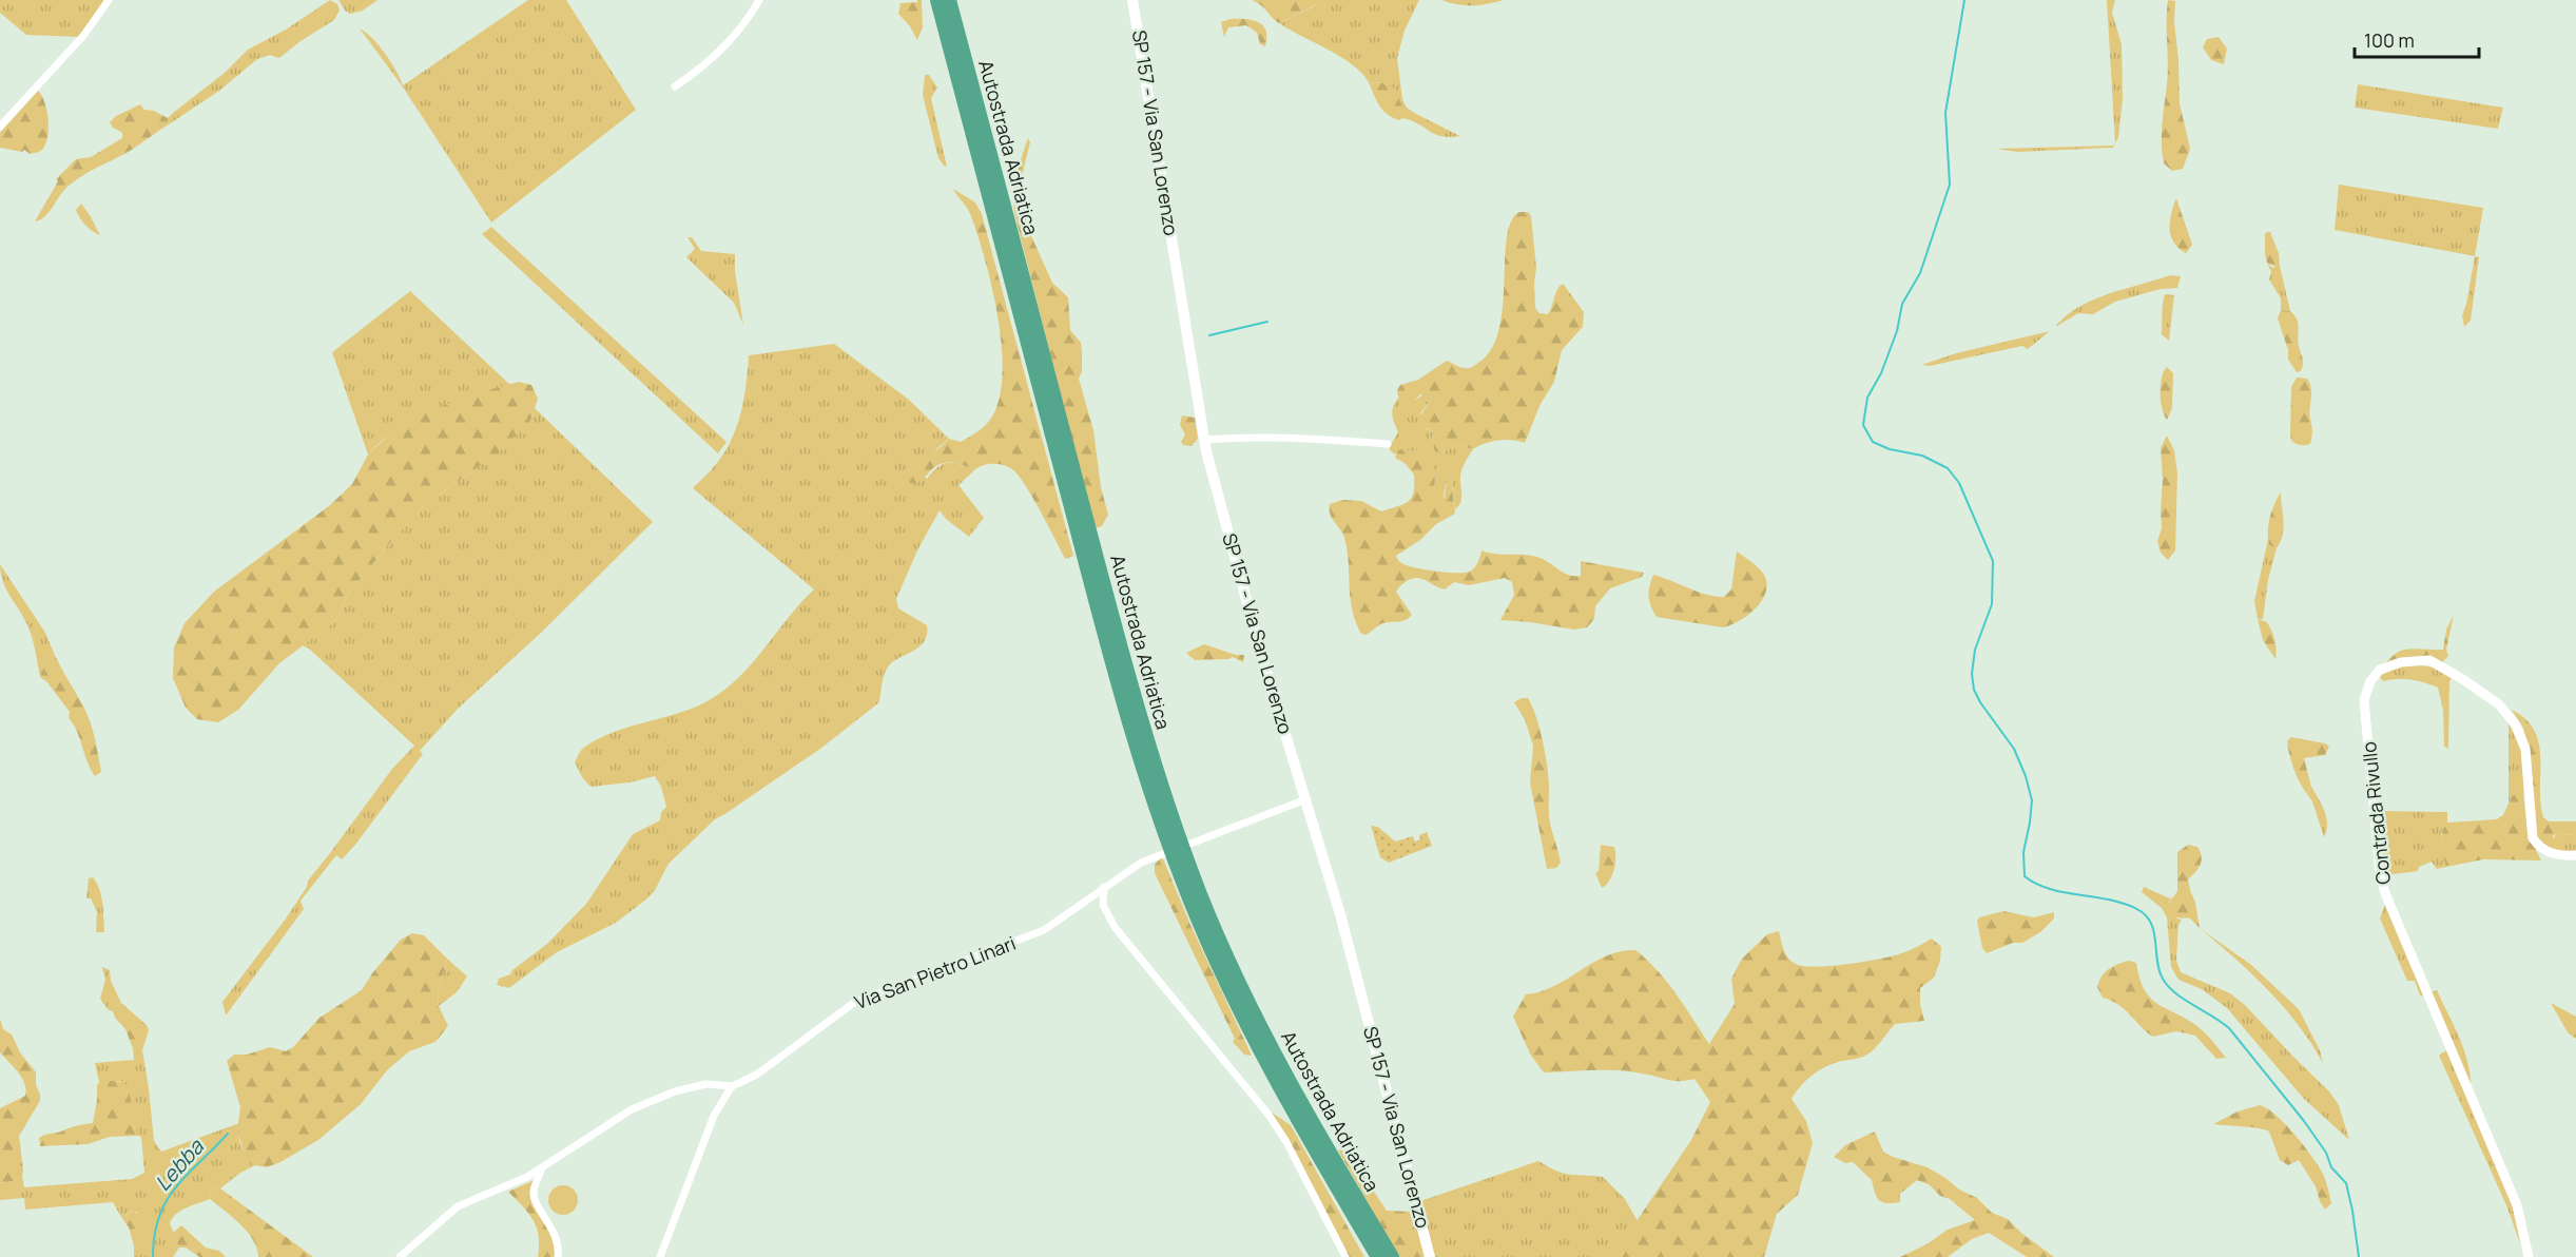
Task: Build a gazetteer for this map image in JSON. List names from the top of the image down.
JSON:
{
  "streets": {
    "highway": ["Autostrada Adriatica"],
    "main road": ["SP 157 - Via San Lorenzo"],
    "street": ["Contrada Rivullo", "Via San Pietro Linari"]
  },
  "crossings": [
    ["SP 157 - Via San Lorenzo", "Via San Pietro Linari"]
  ],
  "water": ["Lebba"],
  "scale_bar": "100 m"
}
